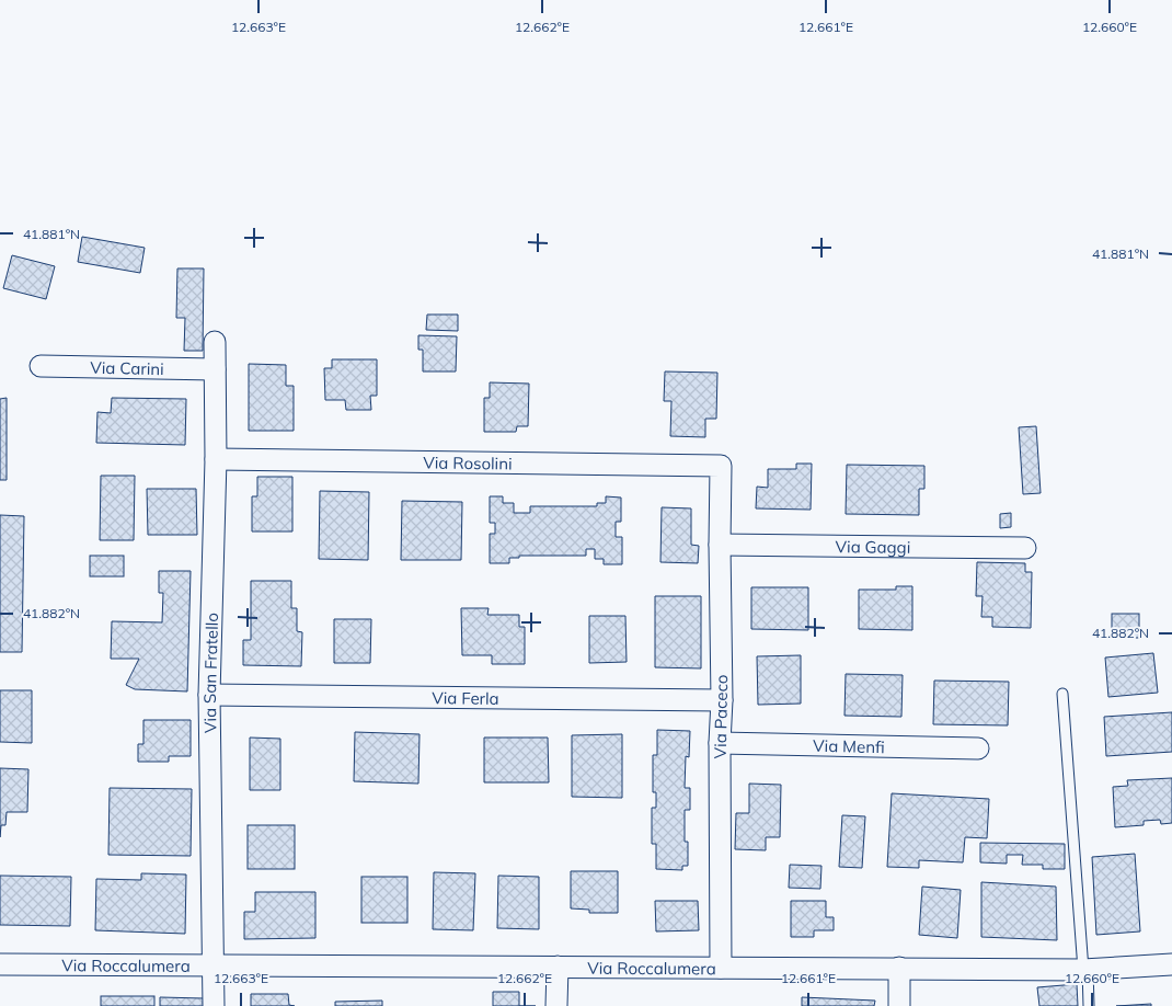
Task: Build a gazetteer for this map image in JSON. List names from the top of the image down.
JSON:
{
  "streets": {
    "street": [
      "Via Carini",
      "Via Rosolini",
      "Via Gaggi",
      "Via San Fratello",
      "Via Ferla",
      "Via Paceco",
      "Via Menfi",
      "Via Roccalumera"
    ]
  },
  "crossings": [
    ["Via Carini", "Via San Fratello"],
    ["Via Rosolini", "Via San Fratello"],
    ["Via Rosolini", "Via Paceco"],
    ["Via Gaggi", "Via Paceco"],
    ["Via San Fratello", "Via Ferla"],
    ["Via San Fratello", "Via Roccalumera"],
    ["Via Ferla", "Via Paceco"],
    ["Via Paceco", "Via Menfi"],
    ["Via Paceco", "Via Roccalumera"]
  ],
  "coordinates": [
    "12.663°E",
    "12.662°E",
    "12.661°E",
    "12.660°E",
    "41.881°N",
    "41.882°N"
  ]
}
